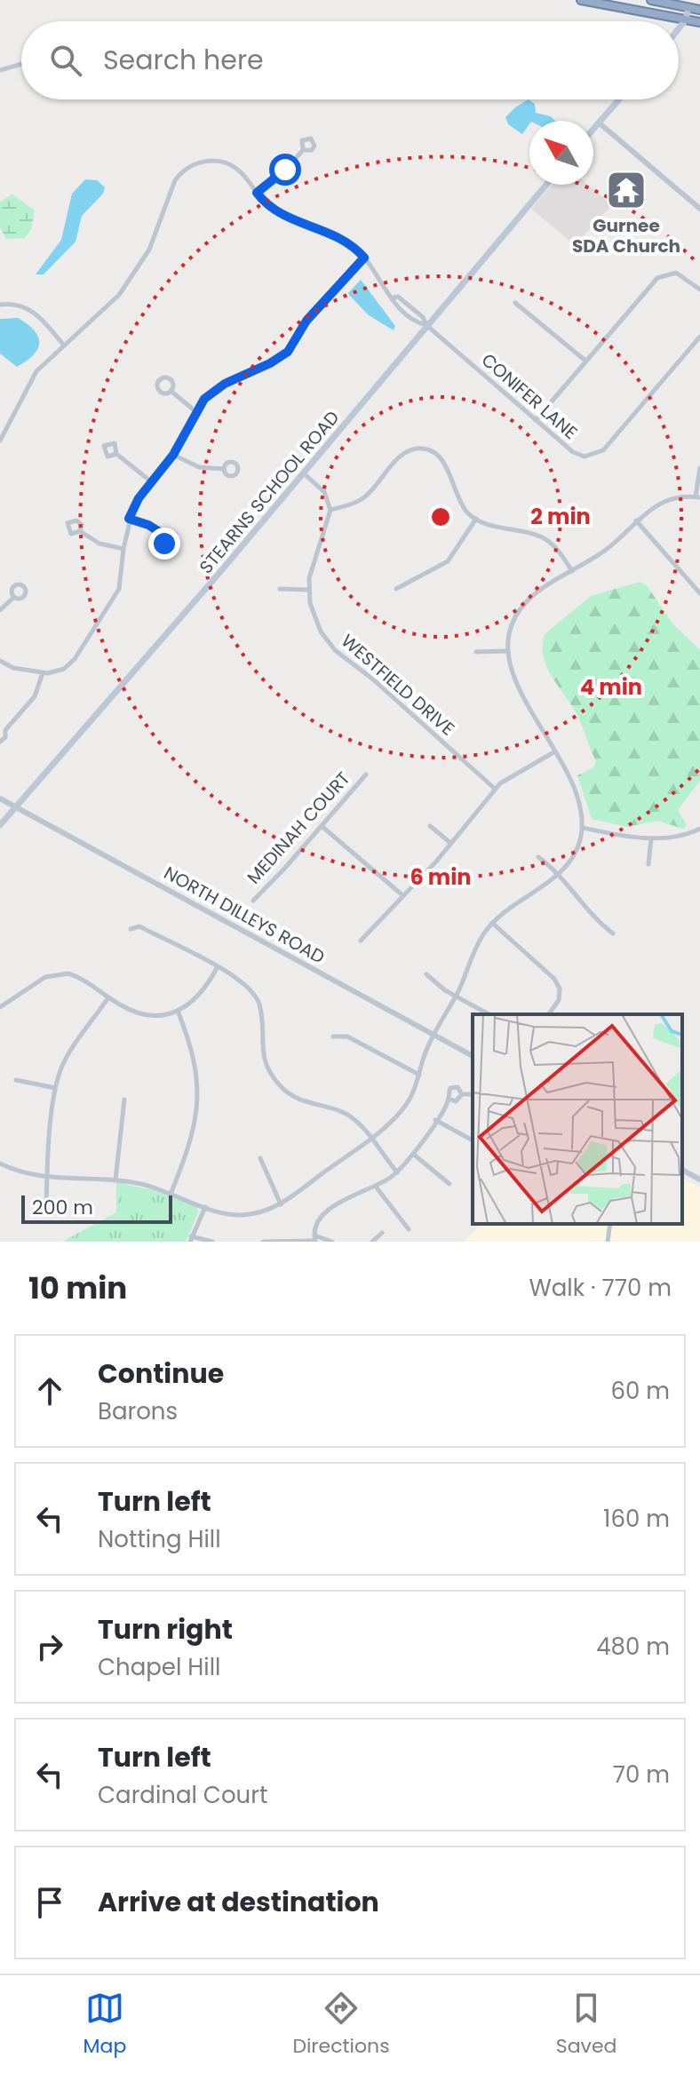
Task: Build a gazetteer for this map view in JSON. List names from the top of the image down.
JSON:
{
  "streets": {
    "main road": ["STEARNS SCHOOL ROAD"],
    "street": [
      "CONIFER LANE",
      "WESTFIELD DRIVE",
      "MEDINAH COURT",
      "NORTH DILLEYS ROAD"
    ]
  },
  "crossings": [
    ["CONIFER LANE", "STEARNS SCHOOL ROAD"],
    ["STEARNS SCHOOL ROAD", "NORTH DILLEYS ROAD"]
  ],
  "places": {
    "temple": ["Gurnee SDA Church"]
  },
  "scale_bar": "200 m",
  "north": "top left",
  "page": {
    "search": "Search here",
    "scale": "200 m",
    "heading": ["10 min", "Walk · 770 m"],
    "list": [
      ["Continue", "Barons", "60 m"],
      ["Turn left", "Notting Hill", "160 m"],
      ["Turn right", "Chapel Hill", "480 m"],
      ["Turn left", "Cardinal Court", "70 m"],
      "Arrive at destination"
    ],
    "nav": ["Map", "Directions", "Saved"]
  },
  "rings": ["2 min", "4 min", "6 min"]
}
